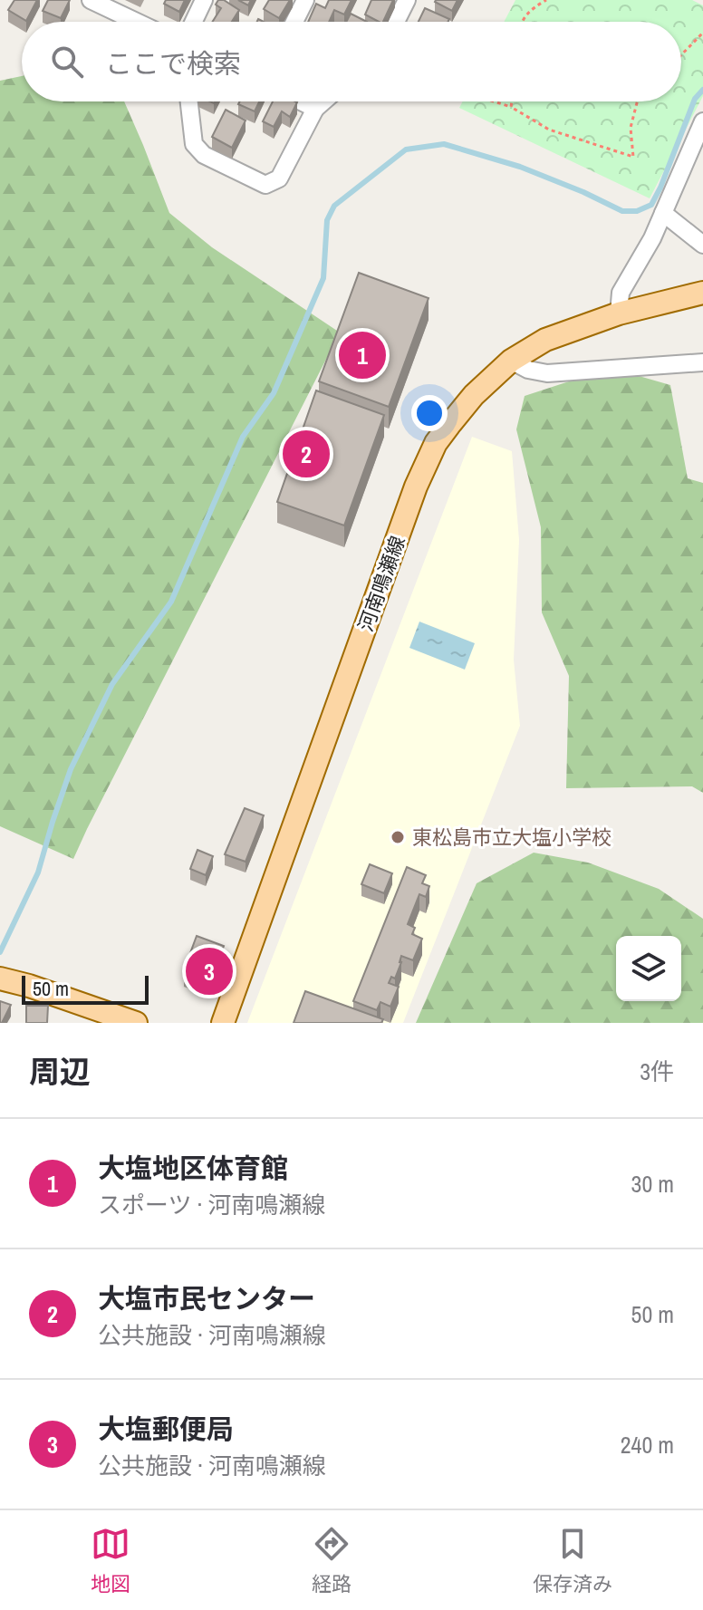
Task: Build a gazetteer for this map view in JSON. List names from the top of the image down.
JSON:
{
  "streets": {
    "main road": ["河南鳴瀬線"]
  },
  "places": ["東松島市立大塩小学校"],
  "scale_bar": "50 m",
  "page": {
    "search": "ここで検索",
    "pins": ["1", "2", "3"],
    "scale": "50 m",
    "heading": ["周辺", "3件"],
    "list": [
      {
        "mark": "1",
        "name": "大塩地区体育館",
        "note": "スポーツ · 河南鳴瀬線",
        "value": "30 m"
      },
      {
        "mark": "2",
        "name": "大塩市民センター",
        "note": "公共施設 · 河南鳴瀬線",
        "value": "50 m"
      },
      {
        "mark": "3",
        "name": "大塩郵便局",
        "note": "公共施設 · 河南鳴瀬線",
        "value": "240 m"
      }
    ],
    "nav": ["地図", "経路", "保存済み"]
  }
}
